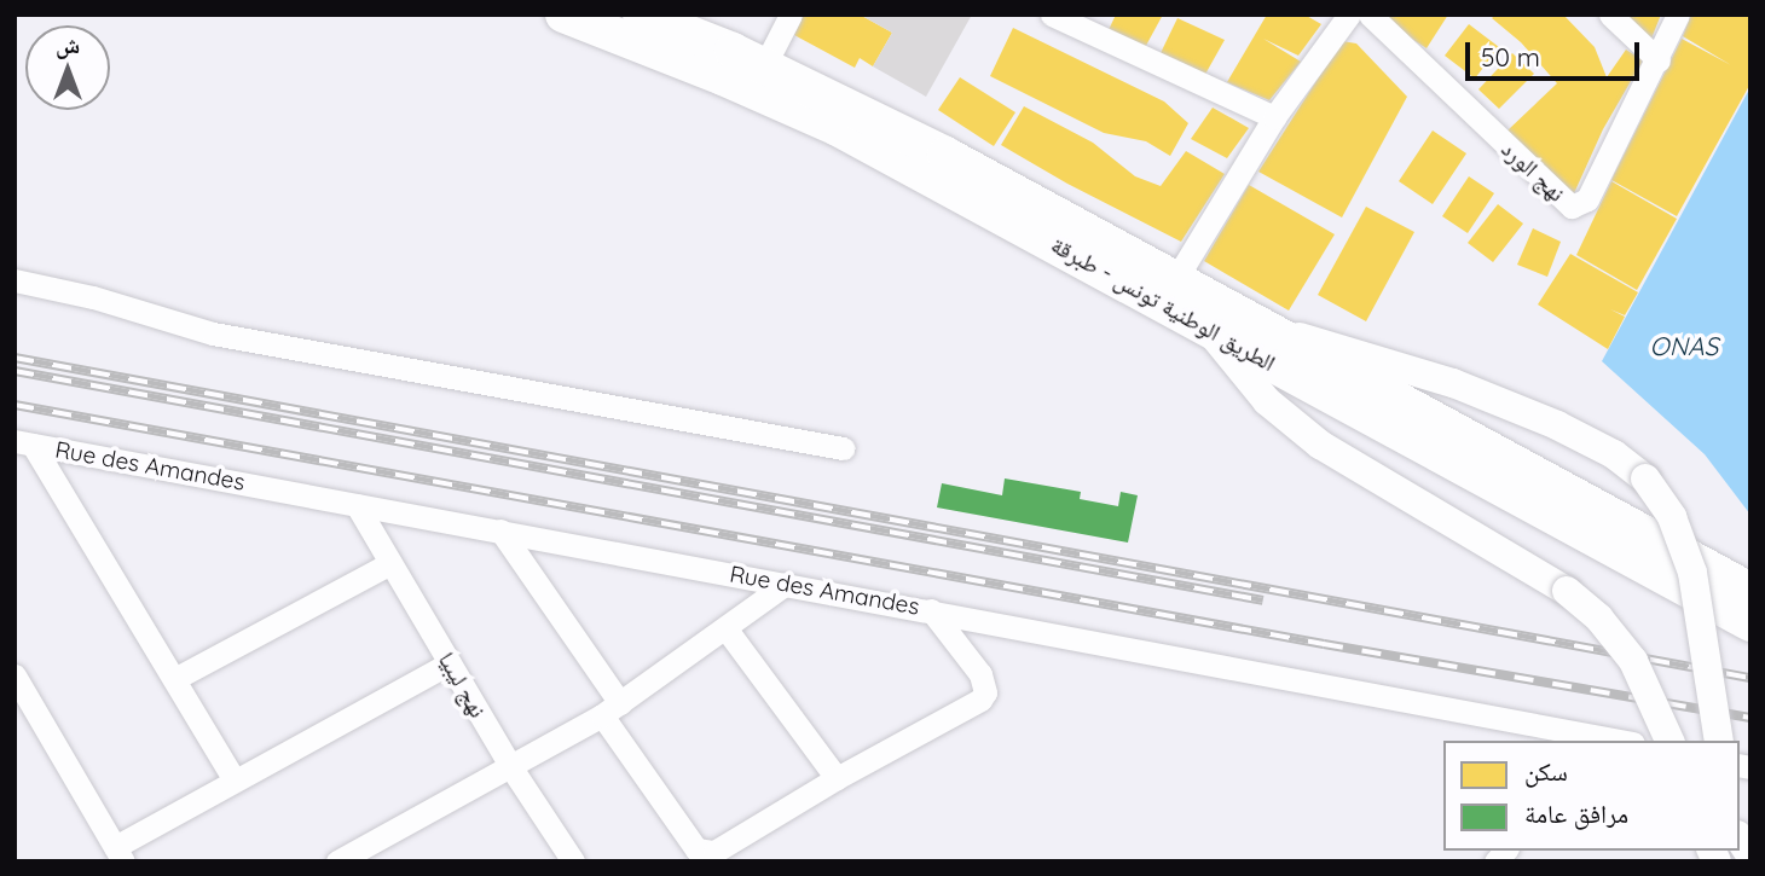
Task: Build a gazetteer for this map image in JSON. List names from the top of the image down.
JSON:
{
  "streets": {
    "main road": ["الطريق الوطنية تونس - طبرقة"],
    "street": ["نهج الورد", "Rue des Amandes", "نهج ليبيا"]
  },
  "crossings": [
    ["Rue des Amandes", "نهج ليبيا"]
  ],
  "water": ["ONAS"],
  "legend": ["سكن", "مرافق عامة"],
  "scale_bar": "50 m",
  "north": "top"
}
